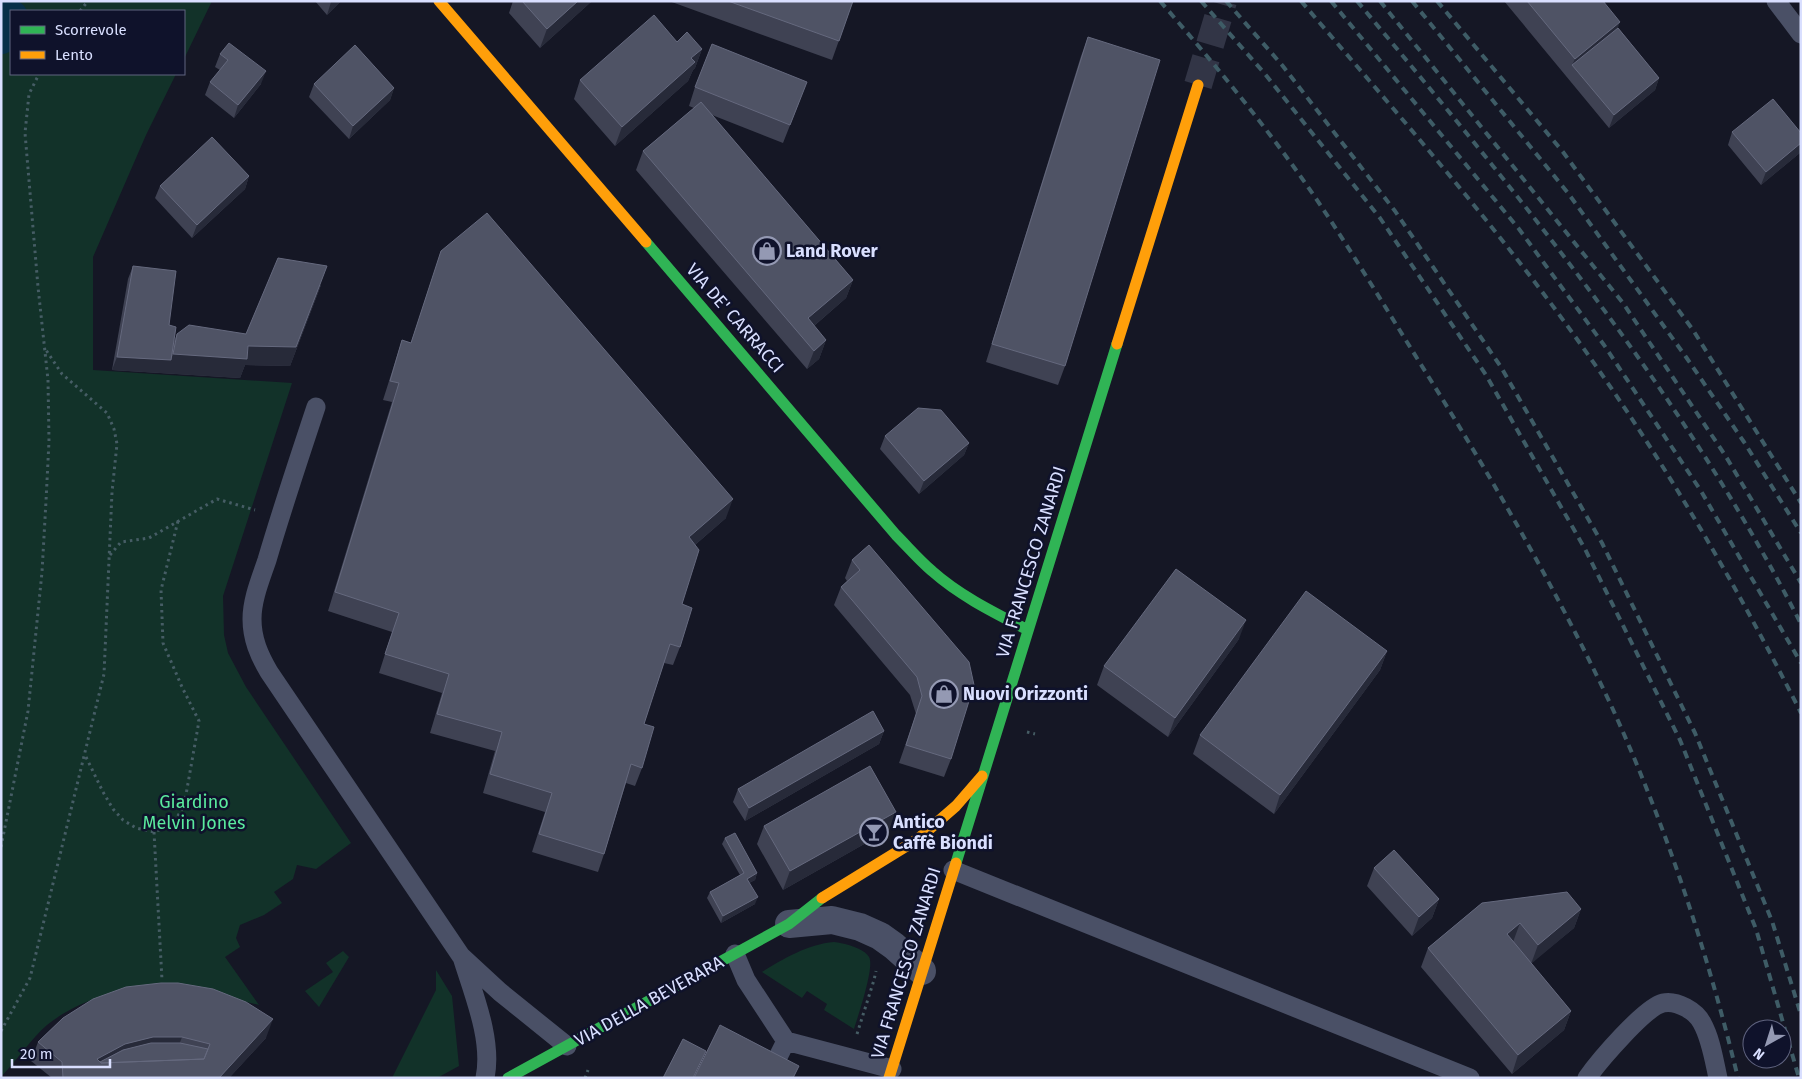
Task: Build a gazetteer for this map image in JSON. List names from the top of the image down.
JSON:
{
  "streets": {
    "street": ["VIA DE' CARRACCI", "VIA FRANCESCO ZANARDI", "VIA DELLA BEVERARA"]
  },
  "crossings": [
    ["VIA DE' CARRACCI", "VIA FRANCESCO ZANARDI"],
    ["VIA FRANCESCO ZANARDI", "VIA DELLA BEVERARA"]
  ],
  "parks": ["Giardino Melvin Jones"],
  "places": {
    "shop": ["Land Rover", "Nuovi Orizzonti"],
    "bar": ["Antico Caffè Biondi"]
  },
  "legend": ["Scorrevole", "Lento"],
  "scale_bar": "20 m",
  "north": "bottom left"
}
